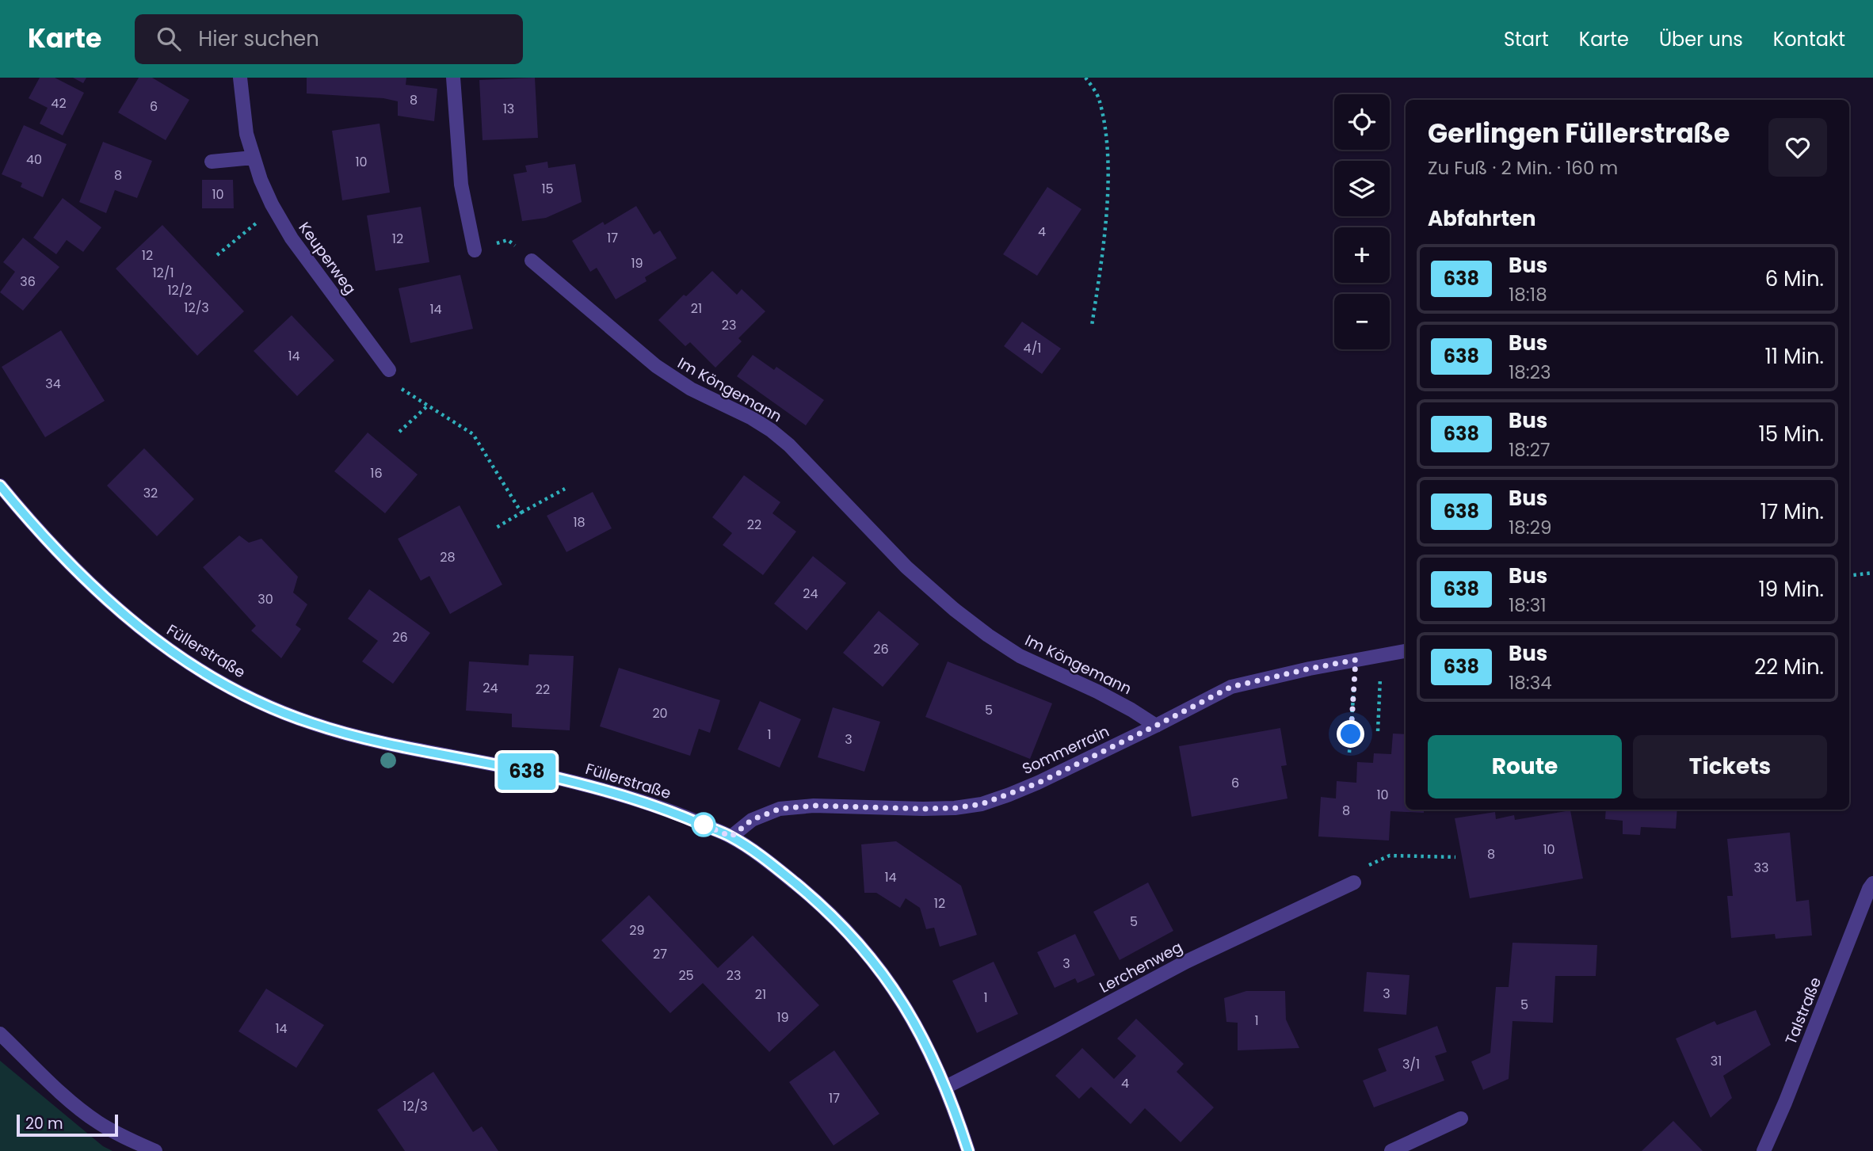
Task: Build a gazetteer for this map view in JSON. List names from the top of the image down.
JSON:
{
  "streets": {
    "street": [
      "Keuperweg",
      "Im Köngemann",
      "Füllerstraße",
      "Sommerrain",
      "Lerchenweg",
      "Talstraße"
    ]
  },
  "crossings": [
    ["Im Köngemann", "Sommerrain"],
    ["Füllerstraße", "Sommerrain"],
    ["Füllerstraße", "Lerchenweg"]
  ],
  "lines": ["bus line 638"],
  "house_numbers": [
    "8",
    "42",
    "6",
    "13",
    "40",
    "10",
    "8",
    "15",
    "10",
    "4",
    "17",
    "12",
    "12",
    "19",
    "12/1",
    "36",
    "12/2",
    "12/3",
    "21",
    "14",
    "23",
    "4/1",
    "14",
    "34",
    "16",
    "32",
    "18",
    "22",
    "28",
    "24",
    "30",
    "26",
    "26",
    "24",
    "22",
    "5",
    "20",
    "1",
    "3",
    "6",
    "10",
    "8",
    "10",
    "8",
    "33",
    "14",
    "12",
    "5",
    "29",
    "27",
    "3",
    "25",
    "23",
    "3",
    "21",
    "1",
    "5",
    "19",
    "1",
    "14",
    "31",
    "3/1",
    "4",
    "17",
    "12/3"
  ],
  "scale_bar": "20 m",
  "page": {
    "header": "Karte",
    "search": "Hier suchen",
    "nav": [
      "Start",
      "Karte",
      "Über uns",
      "Kontakt"
    ],
    "on_map": "638",
    "map_buttons": ["+", "−"],
    "heading": [
      ["Gerlingen Füllerstraße", "Zu Fuß · 2 Min. · 160 m"],
      "Abfahrten"
    ],
    "list": [
      {
        "mark": "638",
        "name": "Bus",
        "note": "18:18",
        "value": "6 Min."
      },
      {
        "mark": "638",
        "name": "Bus",
        "note": "18:23",
        "value": "11 Min."
      },
      {
        "mark": "638",
        "name": "Bus",
        "note": "18:27",
        "value": "15 Min."
      },
      {
        "mark": "638",
        "name": "Bus",
        "note": "18:29",
        "value": "17 Min."
      },
      {
        "mark": "638",
        "name": "Bus",
        "note": "18:31",
        "value": "19 Min."
      },
      {
        "mark": "638",
        "name": "Bus",
        "note": "18:34",
        "value": "22 Min."
      }
    ],
    "buttons": ["Route", "Tickets"],
    "scale": "20 m"
  }
}
